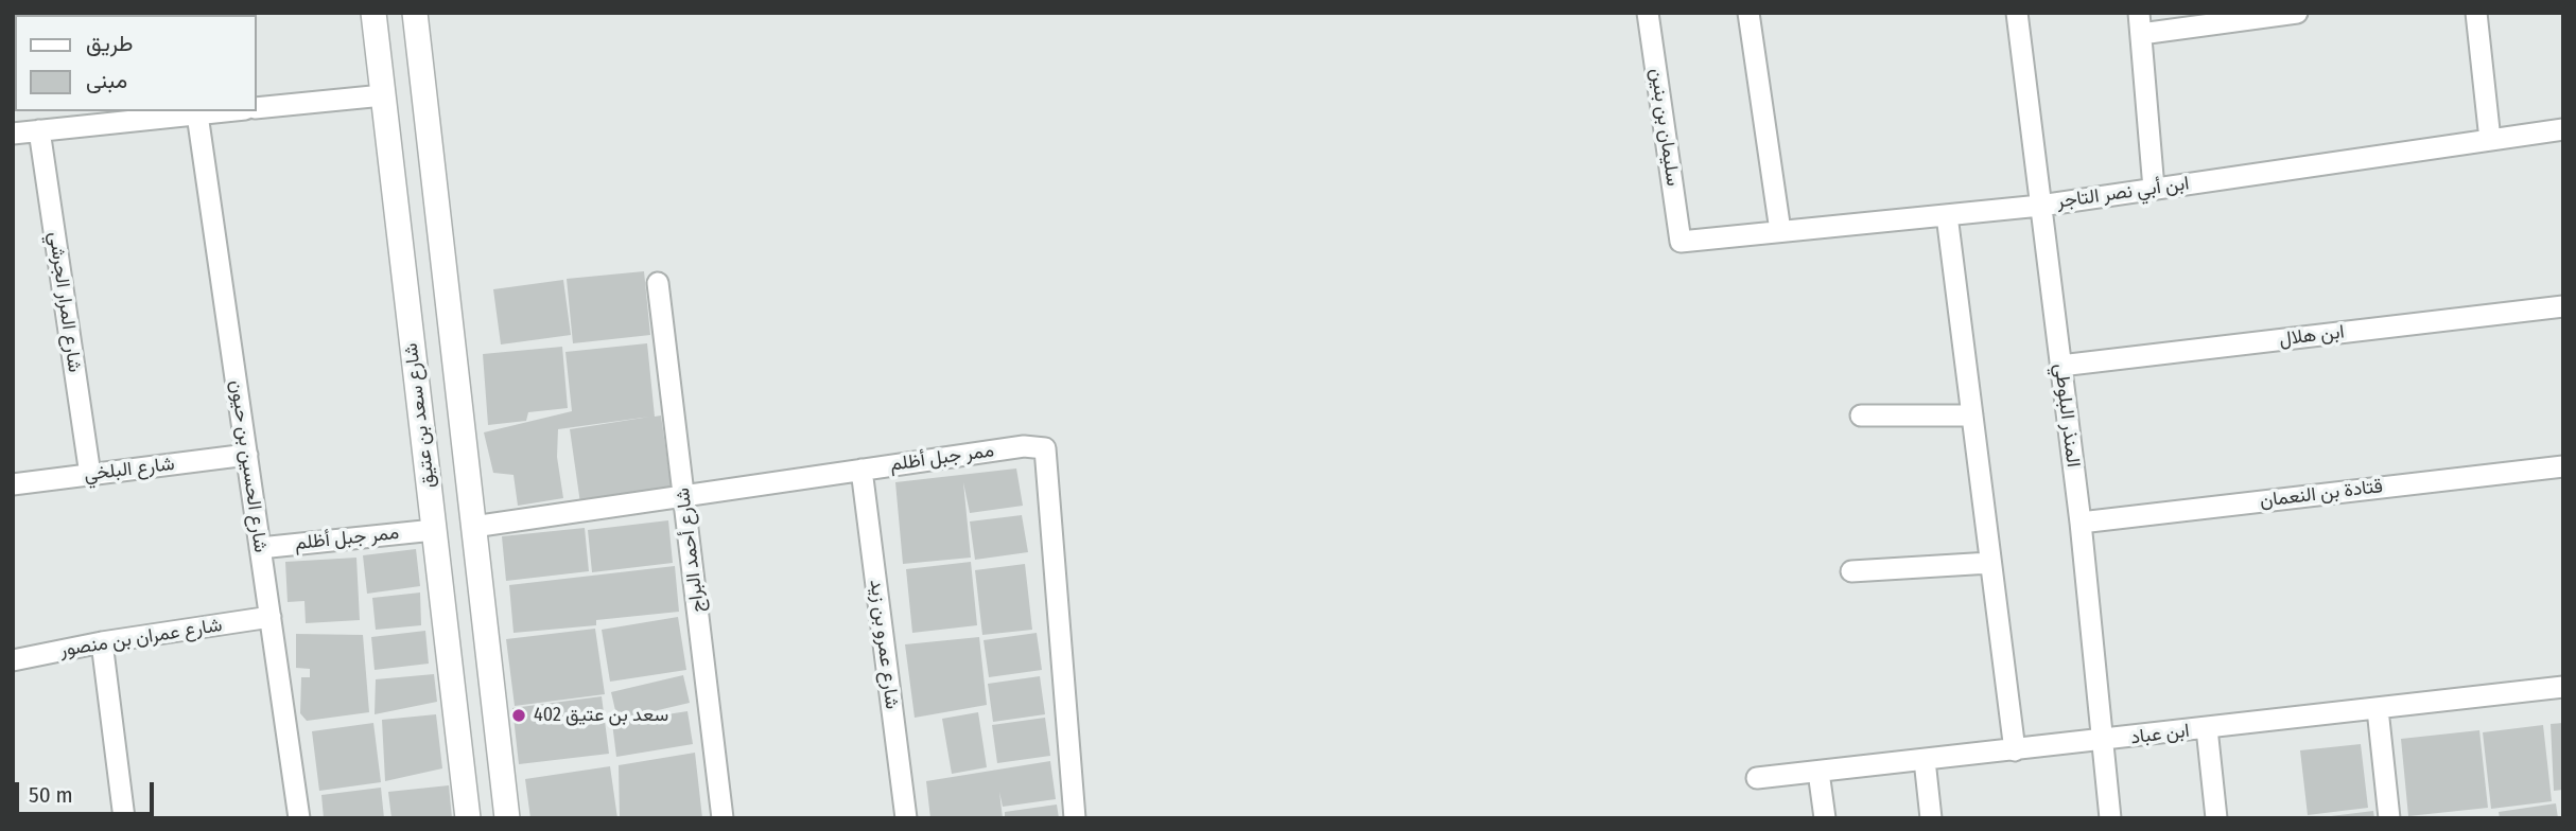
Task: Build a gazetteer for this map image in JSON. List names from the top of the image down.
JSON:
{
  "streets": {
    "street": [
      "سليمان بن بنين",
      "ابن أبي نصر التاجر",
      "شارع المرار الجرشي",
      "ابن هلال",
      "شارع سعد بن عتيق",
      "المنذر البلوطي",
      "ممر جبل أظلم",
      "شارع الحسين بن حيون",
      "شارع البلخي",
      "قتادة بن النعمان",
      "شارع أحمد البراج",
      "شارع عمران بن منصور",
      "شارع عمرو بن زيد",
      "ابن عباد"
    ]
  },
  "crossings": [
    ["سليمان بن بنين", "ابن أبي نصر التاجر"],
    ["ابن أبي نصر التاجر", "المنذر البلوطي"],
    ["شارع المرار الجرشي", "شارع البلخي"],
    ["ابن هلال", "المنذر البلوطي"],
    ["شارع سعد بن عتيق", "ممر جبل أظلم"],
    ["المنذر البلوطي", "قتادة بن النعمان"],
    ["المنذر البلوطي", "ابن عباد"],
    ["ممر جبل أظلم", "شارع الحسين بن حيون"],
    ["ممر جبل أظلم", "شارع أحمد البراج"],
    ["ممر جبل أظلم", "شارع عمرو بن زيد"],
    ["شارع الحسين بن حيون", "شارع البلخي"],
    ["شارع الحسين بن حيون", "شارع عمران بن منصور"]
  ],
  "places": ["سعد بن عتيق 402"],
  "legend": ["طريق", "مبنى"],
  "scale_bar": "50 m"
}
